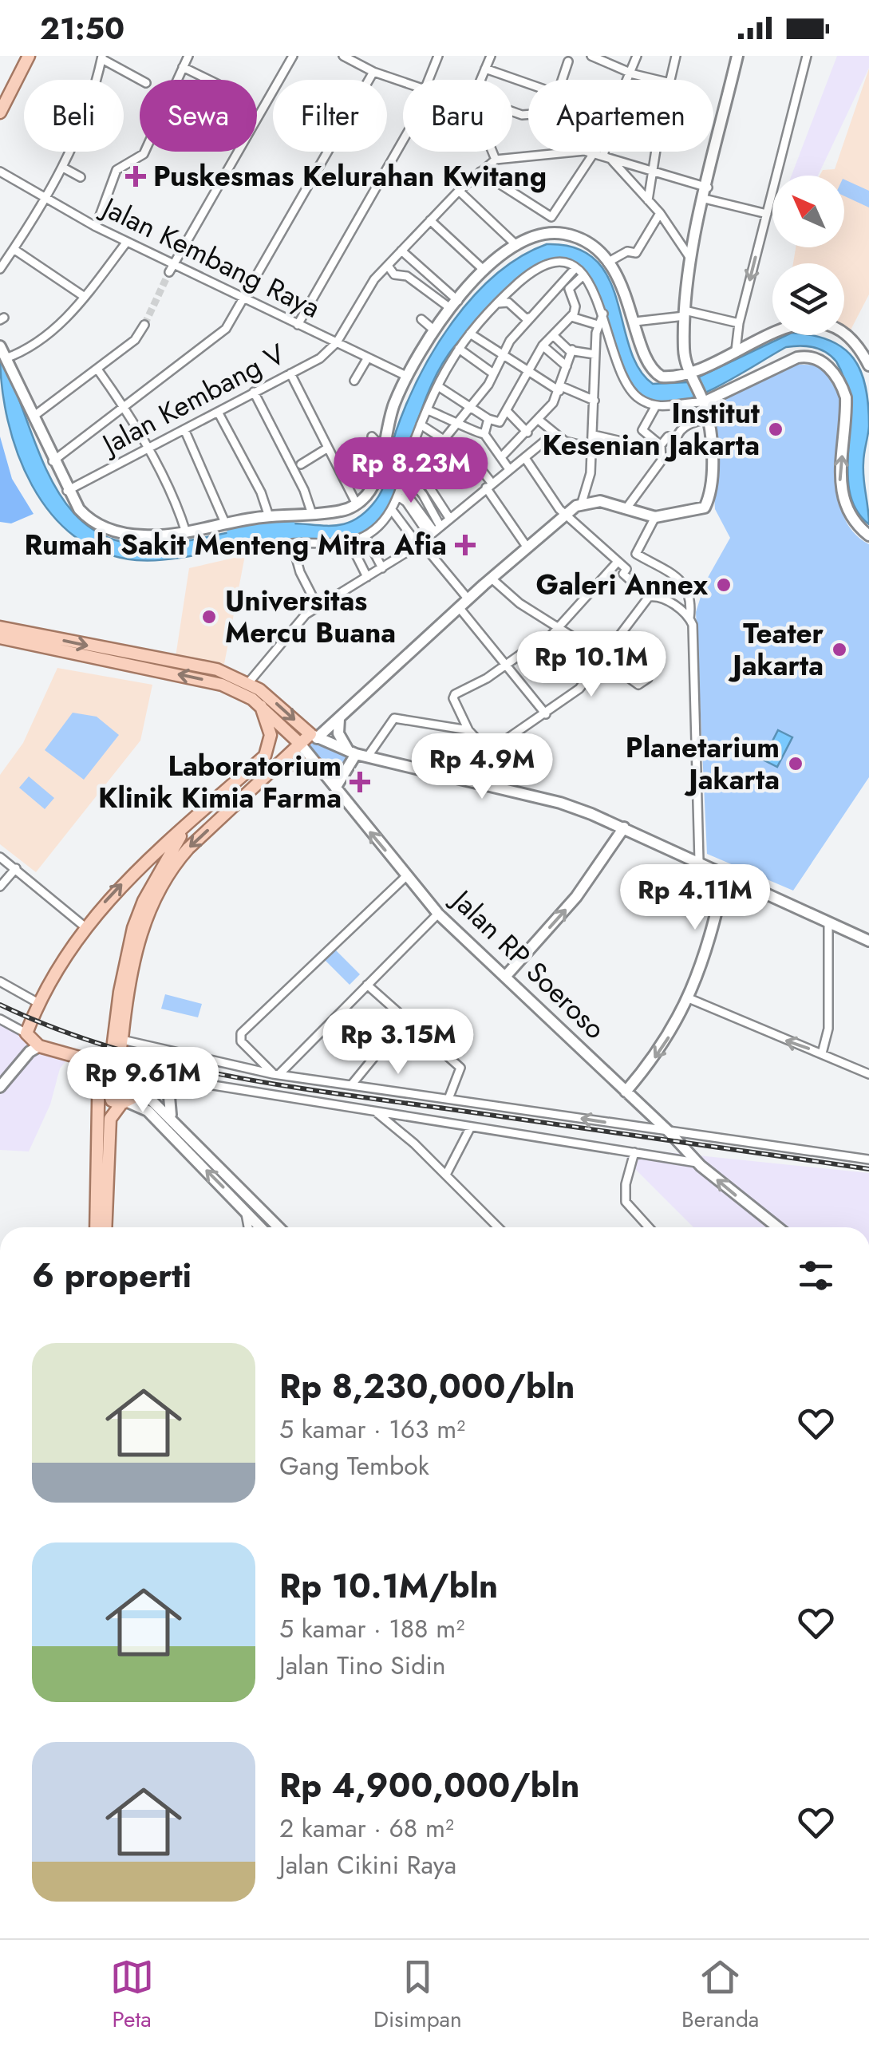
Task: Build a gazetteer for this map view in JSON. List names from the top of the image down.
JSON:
{
  "streets": {
    "main road": ["Jalan RP Soeroso"],
    "street": ["Jalan Kembang Raya", "Jalan Kembang V"]
  },
  "crossings": [
    ["Jalan Kembang Raya", "Jalan Kembang V"]
  ],
  "places": {
    "health": ["Puskesmas Kelurahan Kwitang", "Rumah Sakit Menteng Mitra Afia", "Laboratorium Klinik Kimia Farma"],
    "other": [
      "Institut Kesenian Jakarta",
      "Galeri Annex",
      "Universitas Mercu Buana",
      "Teater Jakarta",
      "Planetarium Jakarta"
    ]
  },
  "north": "top left",
  "page": {
    "status": "21:50",
    "chip": [
      "Beli",
      "Sewa",
      "Filter",
      "Baru",
      "Apartemen"
    ],
    "price": [
      "Rp 8.23M",
      "Rp 10.1M",
      "Rp 4.9M",
      "Rp 4.11M",
      "Rp 3.15M",
      "Rp 9.61M"
    ],
    "heading": "6 properti",
    "list": [
      {
        "name": "Rp 8,230,000/bln",
        "note": "5 kamar · 163 m² · Gang Tembok"
      },
      {
        "name": "Rp 10.1M/bln",
        "note": "5 kamar · 188 m² · Jalan Tino Sidin"
      },
      {
        "name": "Rp 4,900,000/bln",
        "note": "2 kamar · 68 m² · Jalan Cikini Raya"
      }
    ],
    "tabs": ["Peta", "Disimpan", "Beranda"]
  }
}
